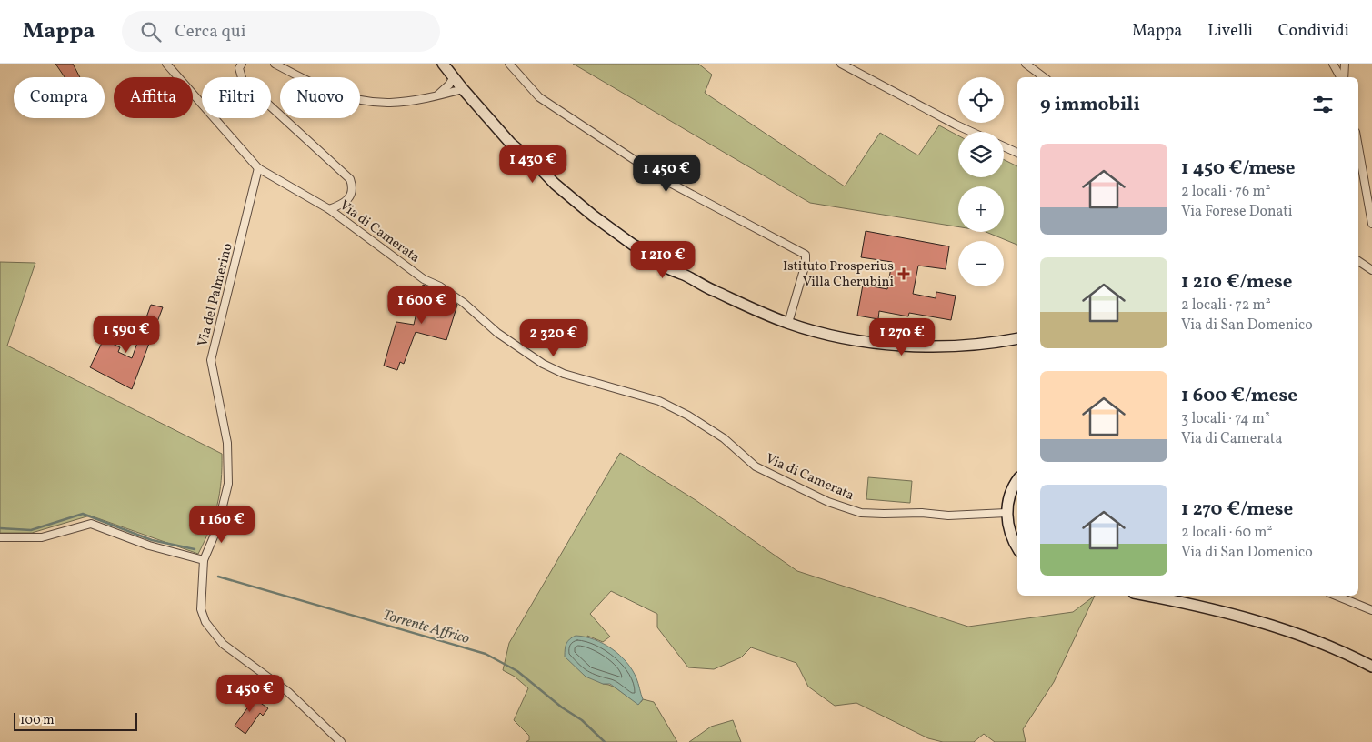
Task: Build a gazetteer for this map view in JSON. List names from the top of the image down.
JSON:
{
  "streets": {
    "street": ["Via di Camerata", "Via del Palmerino"]
  },
  "crossings": [
    ["Via di Camerata", "Via del Palmerino"]
  ],
  "water": ["Torrente Affrico"],
  "places": {
    "health": ["Istituto Prosperius Villa Cherubini"]
  },
  "scale_bar": "100 m",
  "page": {
    "header": "Mappa",
    "search": "Cerca qui",
    "nav": ["Mappa", "Livelli", "Condividi"],
    "map_buttons": ["+", "−"],
    "chip": [
      "Compra",
      "Affitta",
      "Filtri",
      "Nuovo"
    ],
    "heading": "9 immobili",
    "list": [
      {
        "name": "1 450 €/mese",
        "note": "2 locali · 76 m² · Via Forese Donati"
      },
      {
        "name": "1 210 €/mese",
        "note": "2 locali · 72 m² · Via di San Domenico"
      },
      {
        "name": "1 600 €/mese",
        "note": "3 locali · 74 m² · Via di Camerata"
      },
      {
        "name": "1 270 €/mese",
        "note": "2 locali · 60 m² · Via di San Domenico"
      }
    ],
    "price": [
      "1 430 €",
      "1 450 €",
      "1 210 €",
      "1 600 €",
      "1 590 €",
      "1 270 €",
      "2 320 €",
      "1 160 €",
      "1 450 €"
    ],
    "scale": "100 m"
  }
}
